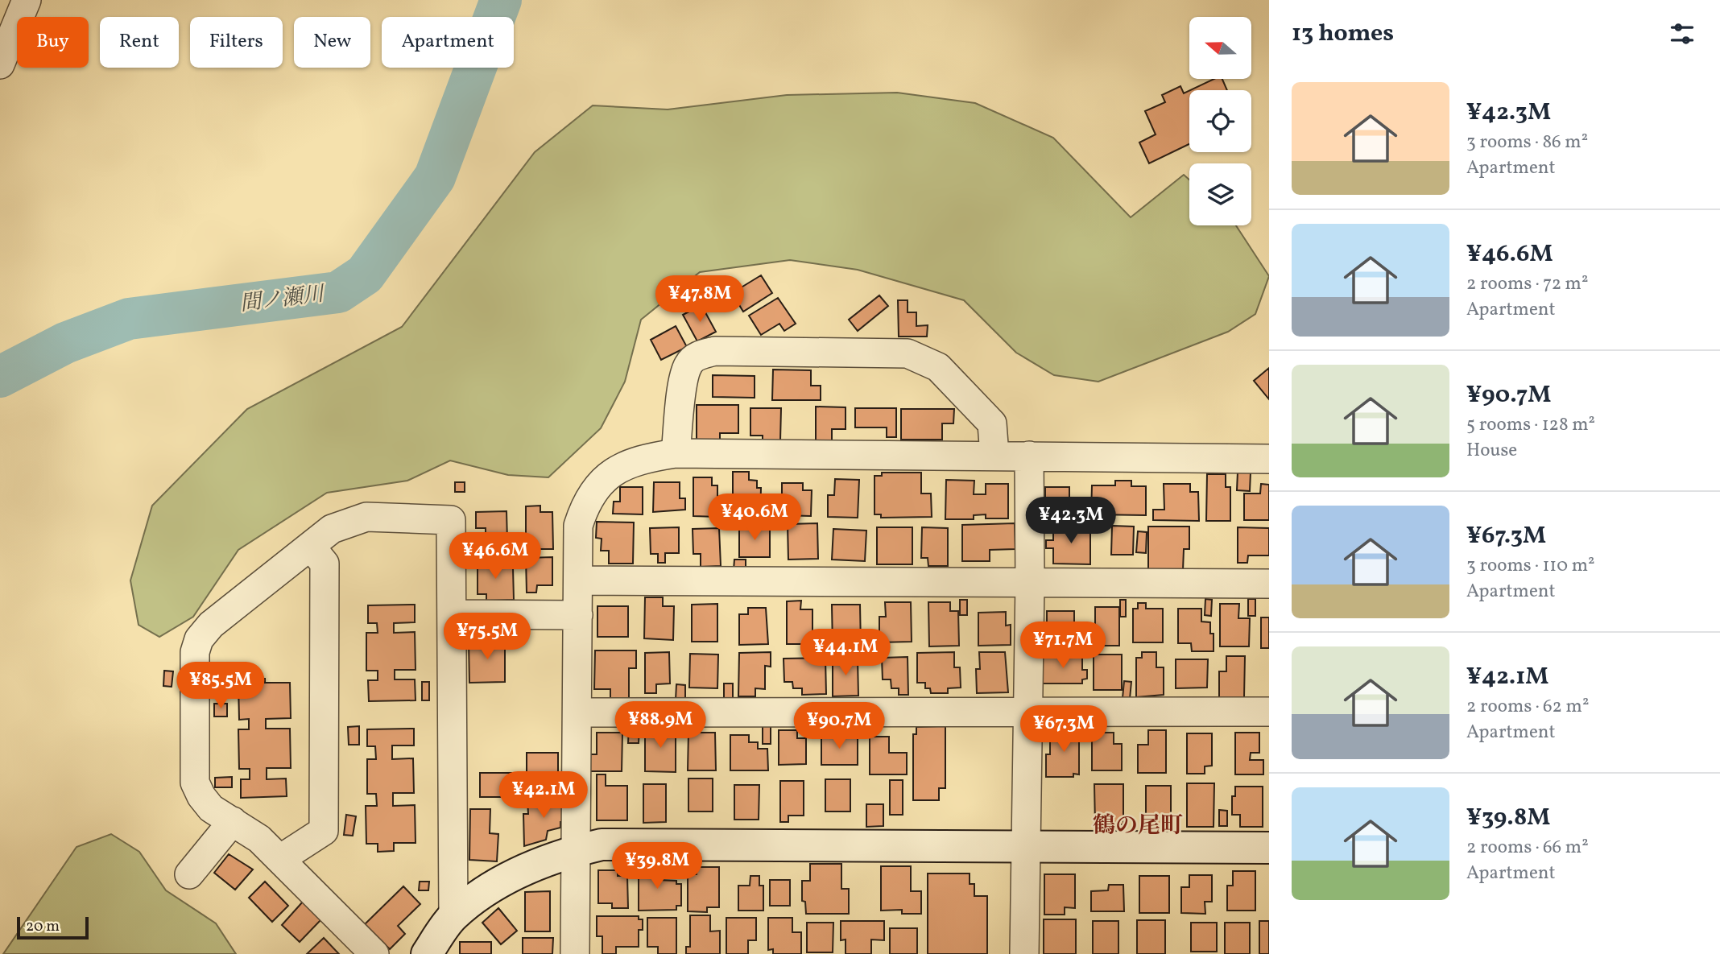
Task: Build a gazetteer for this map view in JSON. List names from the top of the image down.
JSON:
{
  "districts": ["鶴の尾町"],
  "water": ["間ノ瀬川"],
  "scale_bar": "20 m",
  "north": "left",
  "page": {
    "heading": "13 homes",
    "chip": [
      "Buy",
      "Rent",
      "Filters",
      "New",
      "Apartment"
    ],
    "list": [
      {
        "name": "¥42.3M",
        "note": "3 rooms · 86 m² · Apartment"
      },
      {
        "name": "¥46.6M",
        "note": "2 rooms · 72 m² · Apartment"
      },
      {
        "name": "¥90.7M",
        "note": "5 rooms · 128 m² · House"
      },
      {
        "name": "¥67.3M",
        "note": "3 rooms · 110 m² · Apartment"
      },
      {
        "name": "¥42.1M",
        "note": "2 rooms · 62 m² · Apartment"
      },
      {
        "name": "¥39.8M",
        "note": "2 rooms · 66 m² · Apartment"
      }
    ],
    "price": [
      "¥47.8M",
      "¥40.6M",
      "¥42.3M",
      "¥46.6M",
      "¥75.5M",
      "¥71.7M",
      "¥44.1M",
      "¥85.5M",
      "¥88.9M",
      "¥90.7M",
      "¥67.3M",
      "¥42.1M",
      "¥39.8M"
    ],
    "scale": "20 m"
  }
}
